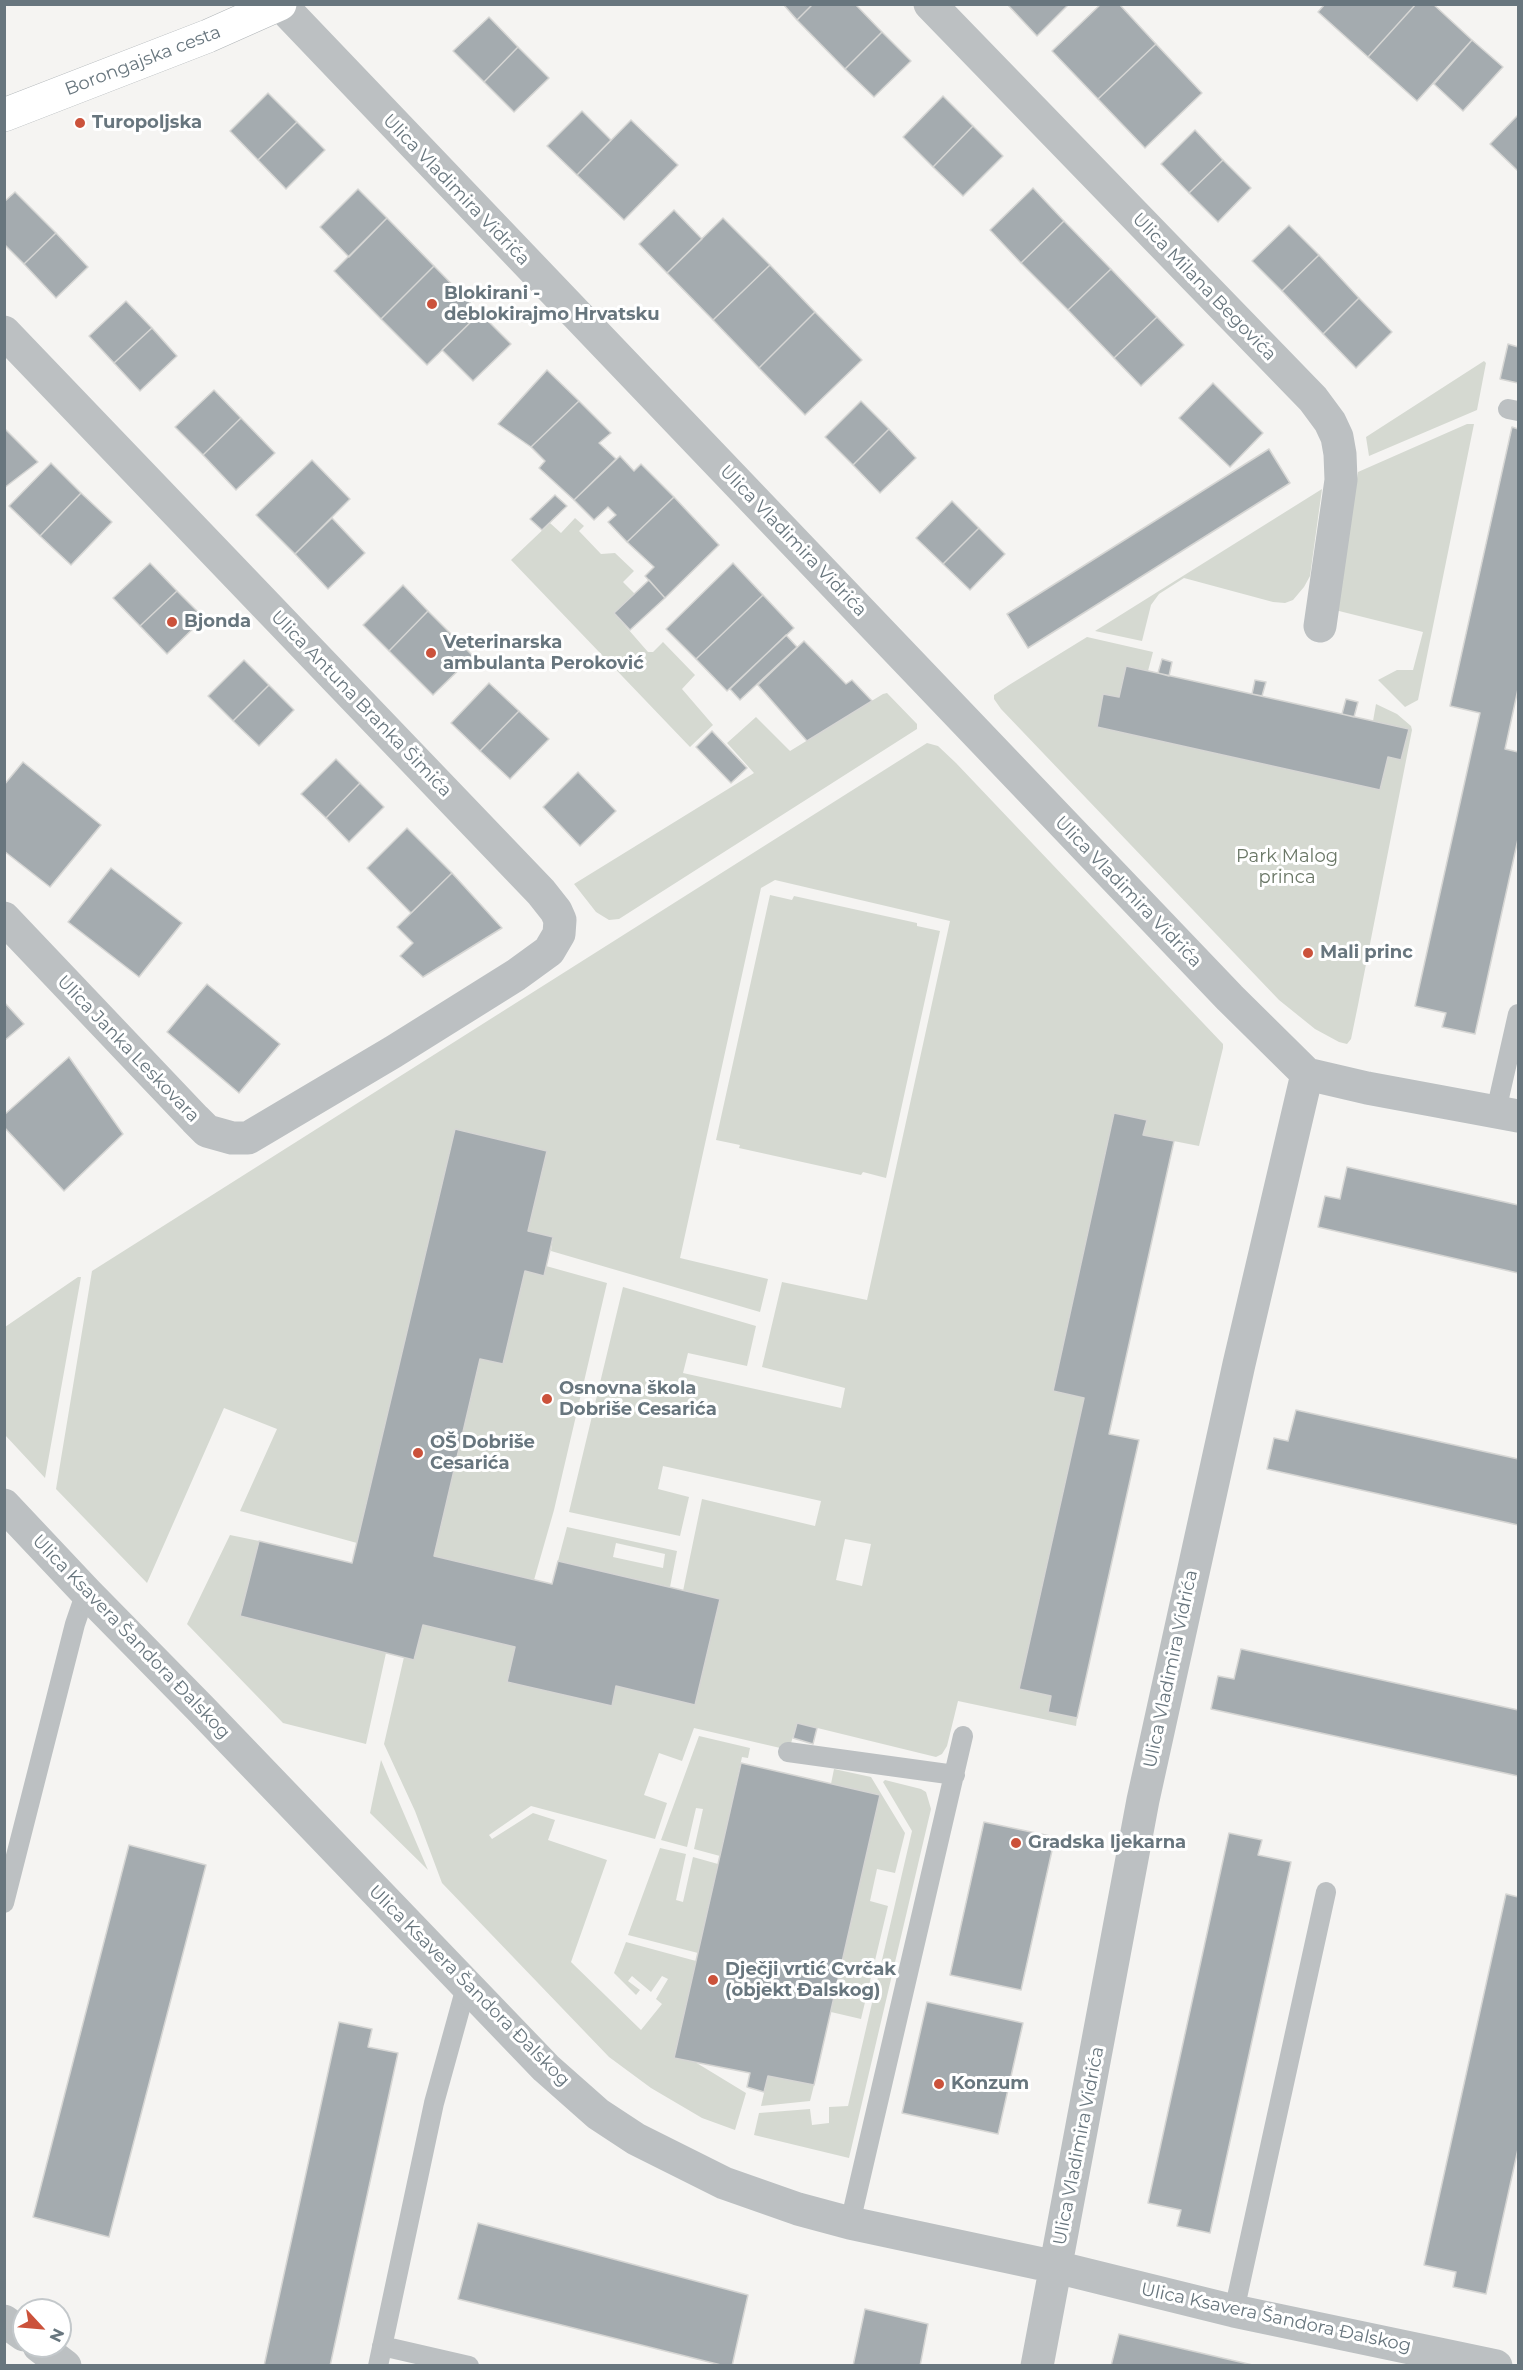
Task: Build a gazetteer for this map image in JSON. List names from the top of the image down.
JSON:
{
  "streets": {
    "street": [
      "Borongajska cesta",
      "Ulica Vladimira Vidrića",
      "Ulica Milana Begovića",
      "Ulica Antuna Branka Šimića",
      "Ulica Janka Leskovara",
      "Ulica Ksavera Šandora Đalskog"
    ]
  },
  "crossings": [
    ["Borongajska cesta", "Ulica Vladimira Vidrića"],
    ["Ulica Vladimira Vidrića", "Ulica Ksavera Šandora Đalskog"],
    ["Ulica Antuna Branka Šimića", "Ulica Janka Leskovara"]
  ],
  "parks": ["Park Malog princa"],
  "places": [
    "Turopoljska",
    "Blokirani - deblokirajmo Hrvatsku",
    "Bjonda",
    "Veterinarska ambulanta Peroković",
    "Mali princ",
    "Osnovna škola Dobriše Cesarića",
    "OŠ Dobriše Cesarića",
    "Gradska ljekarna",
    "Dječji vrtić Cvrčak (objekt Đalskog)",
    "Konzum"
  ],
  "north": "bottom right"
}
